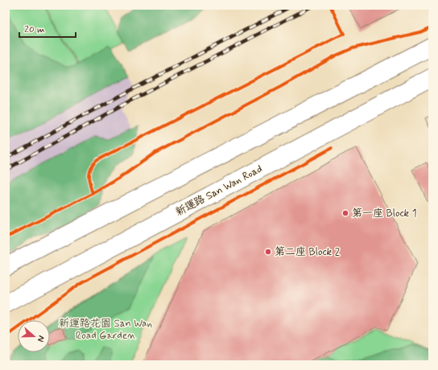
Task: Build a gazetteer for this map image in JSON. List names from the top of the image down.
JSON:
{
  "streets": {
    "street": ["新運路 San Wan Road"]
  },
  "parks": ["新運路花園 San Wan Road Garden"],
  "places": ["第一座 Block 1", "第二座 Block 2"],
  "scale_bar": "20 m",
  "north": "right"
}
